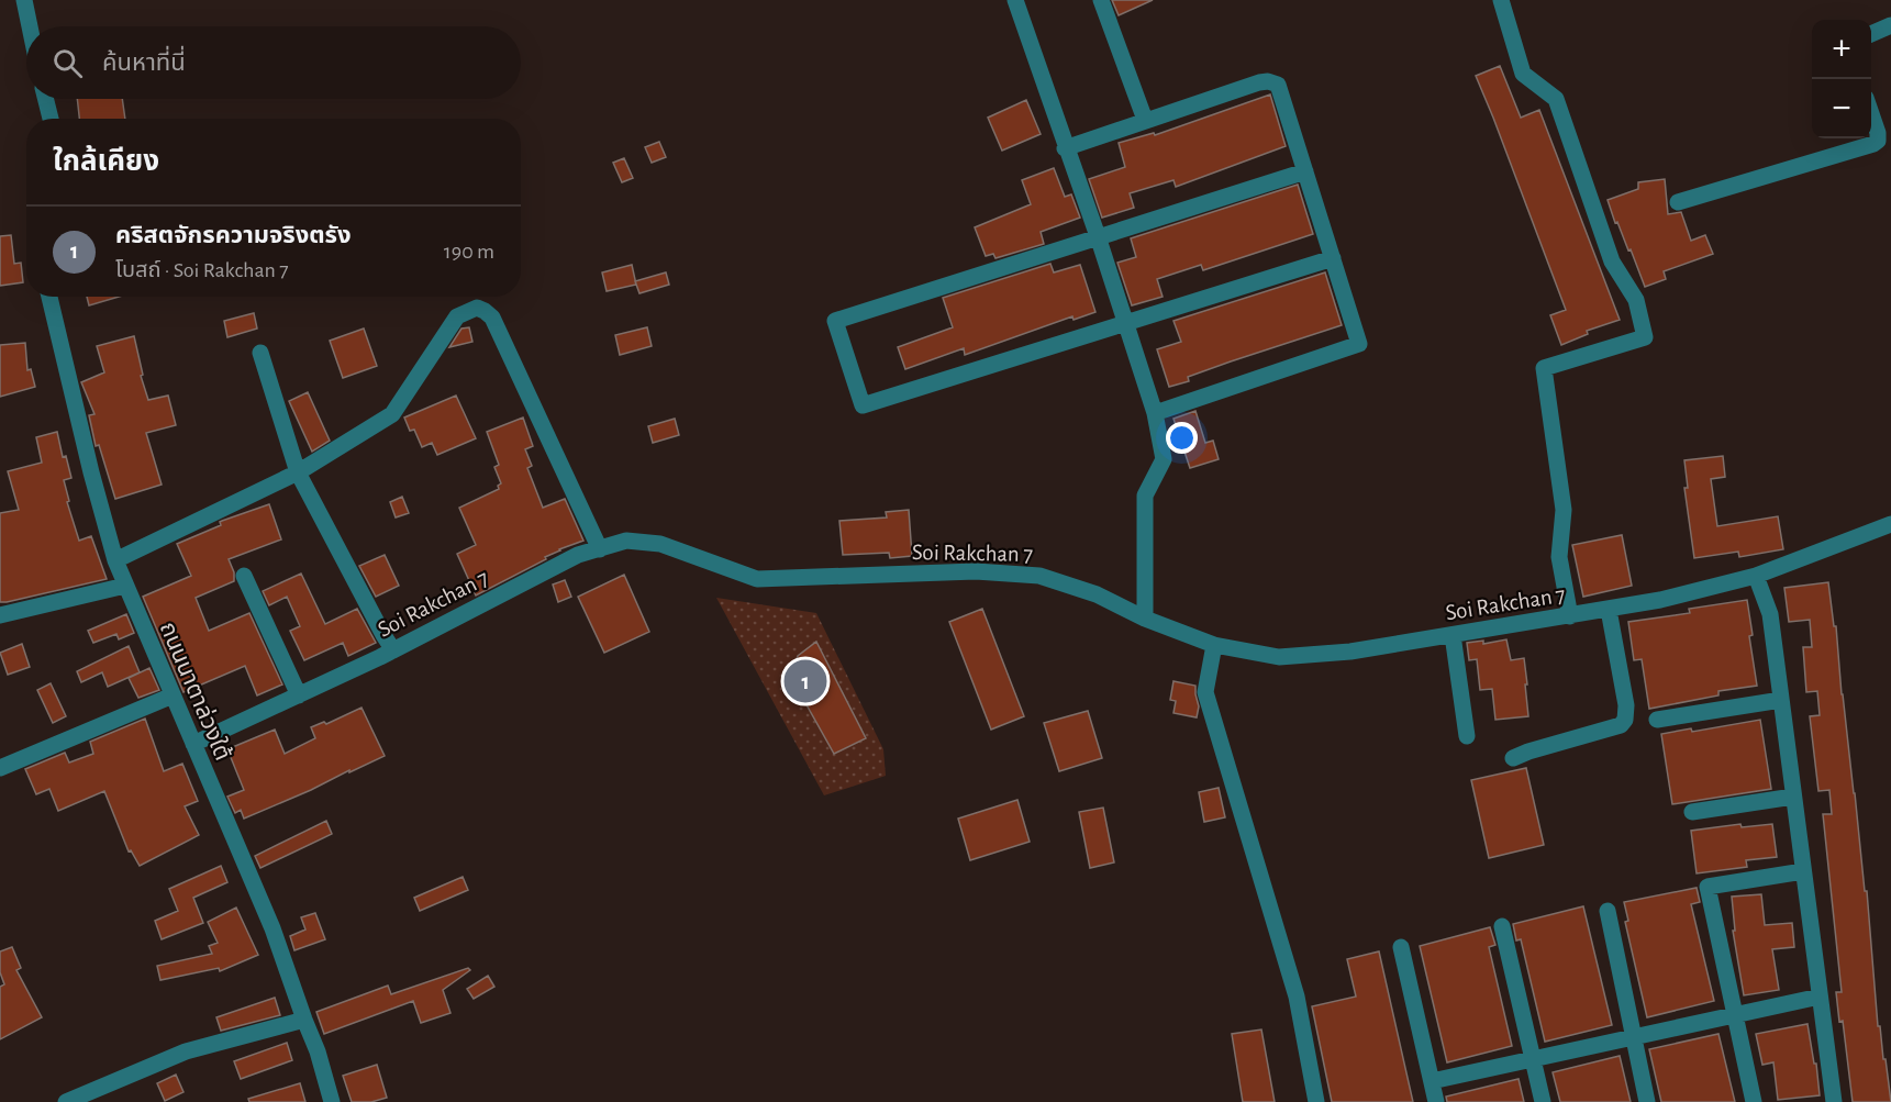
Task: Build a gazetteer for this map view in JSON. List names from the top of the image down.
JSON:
{
  "streets": {
    "street": ["Soi Rakchan 7", "ถนนนาตาล่วงใต้"]
  },
  "crossings": [
    ["Soi Rakchan 7", "ถนนนาตาล่วงใต้"]
  ],
  "page": {
    "map_buttons": ["+", "−"],
    "search": "ค้นหาที่นี่",
    "heading": "ใกล้เคียง",
    "list": [
      {
        "mark": "1",
        "name": "คริสตจักรความจริงตรัง",
        "note": "โบสถ์ · Soi Rakchan 7",
        "value": "190 m"
      }
    ],
    "pins": "1"
  }
}
